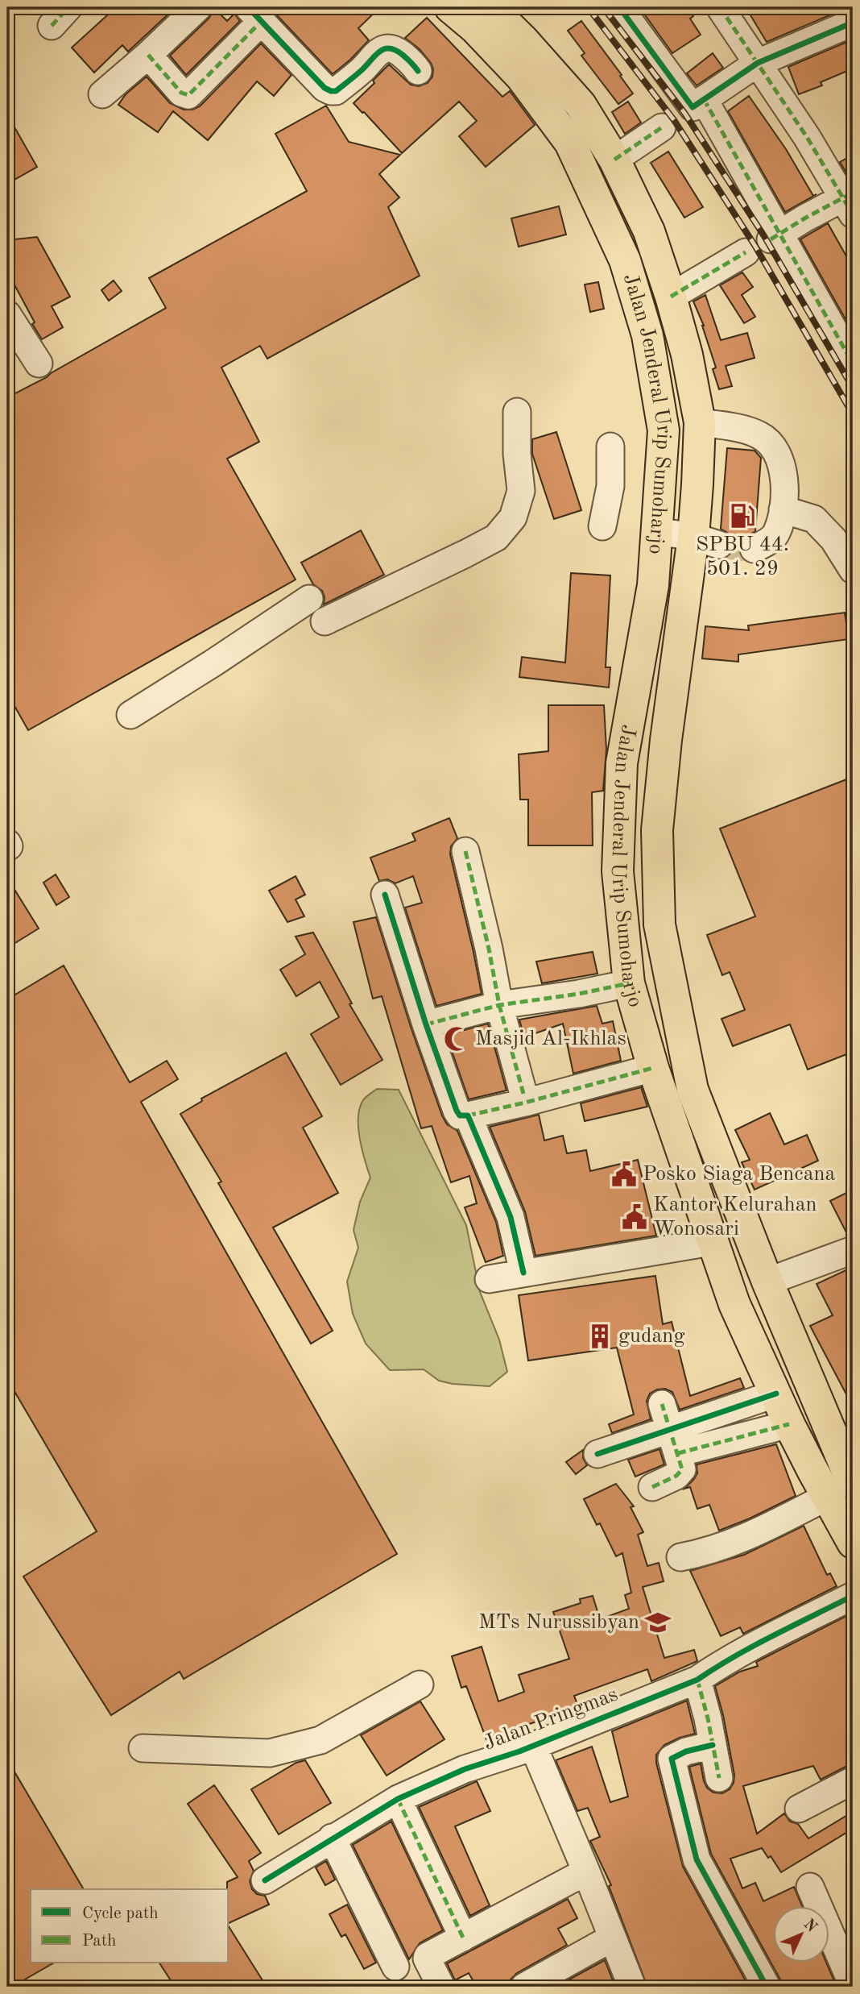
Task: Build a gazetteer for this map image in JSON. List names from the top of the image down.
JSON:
{
  "streets": {
    "highway": ["Jalan Jenderal Urip Sumoharjo"],
    "street": ["Jalan Pringmas"]
  },
  "places": {
    "fuel station": ["SPBU 44. 501. 29"],
    "mosque": ["Masjid Al-Ikhlas"],
    "public building": ["Posko Siaga Bencana", "Kantor Kelurahan Wonosari"],
    "building": ["gudang"],
    "school or university": ["MTs Nurussibyan"]
  },
  "legend": ["Cycle path", "Path"],
  "north": "top right"
}
